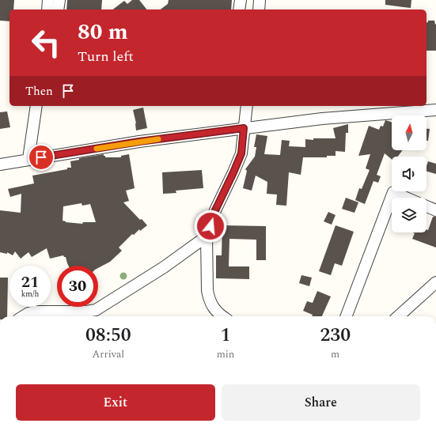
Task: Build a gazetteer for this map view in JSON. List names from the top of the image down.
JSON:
{
  "north": "top",
  "page": {
    "turn": ["80 m", "Turn left"],
    "then": "Then",
    "speed": "21 km/h",
    "limit": "30",
    "eta": [
      "08:50",
      "Arrival",
      "1",
      "min",
      "230",
      "m"
    ],
    "buttons": ["Exit", "Share"]
  }
}
